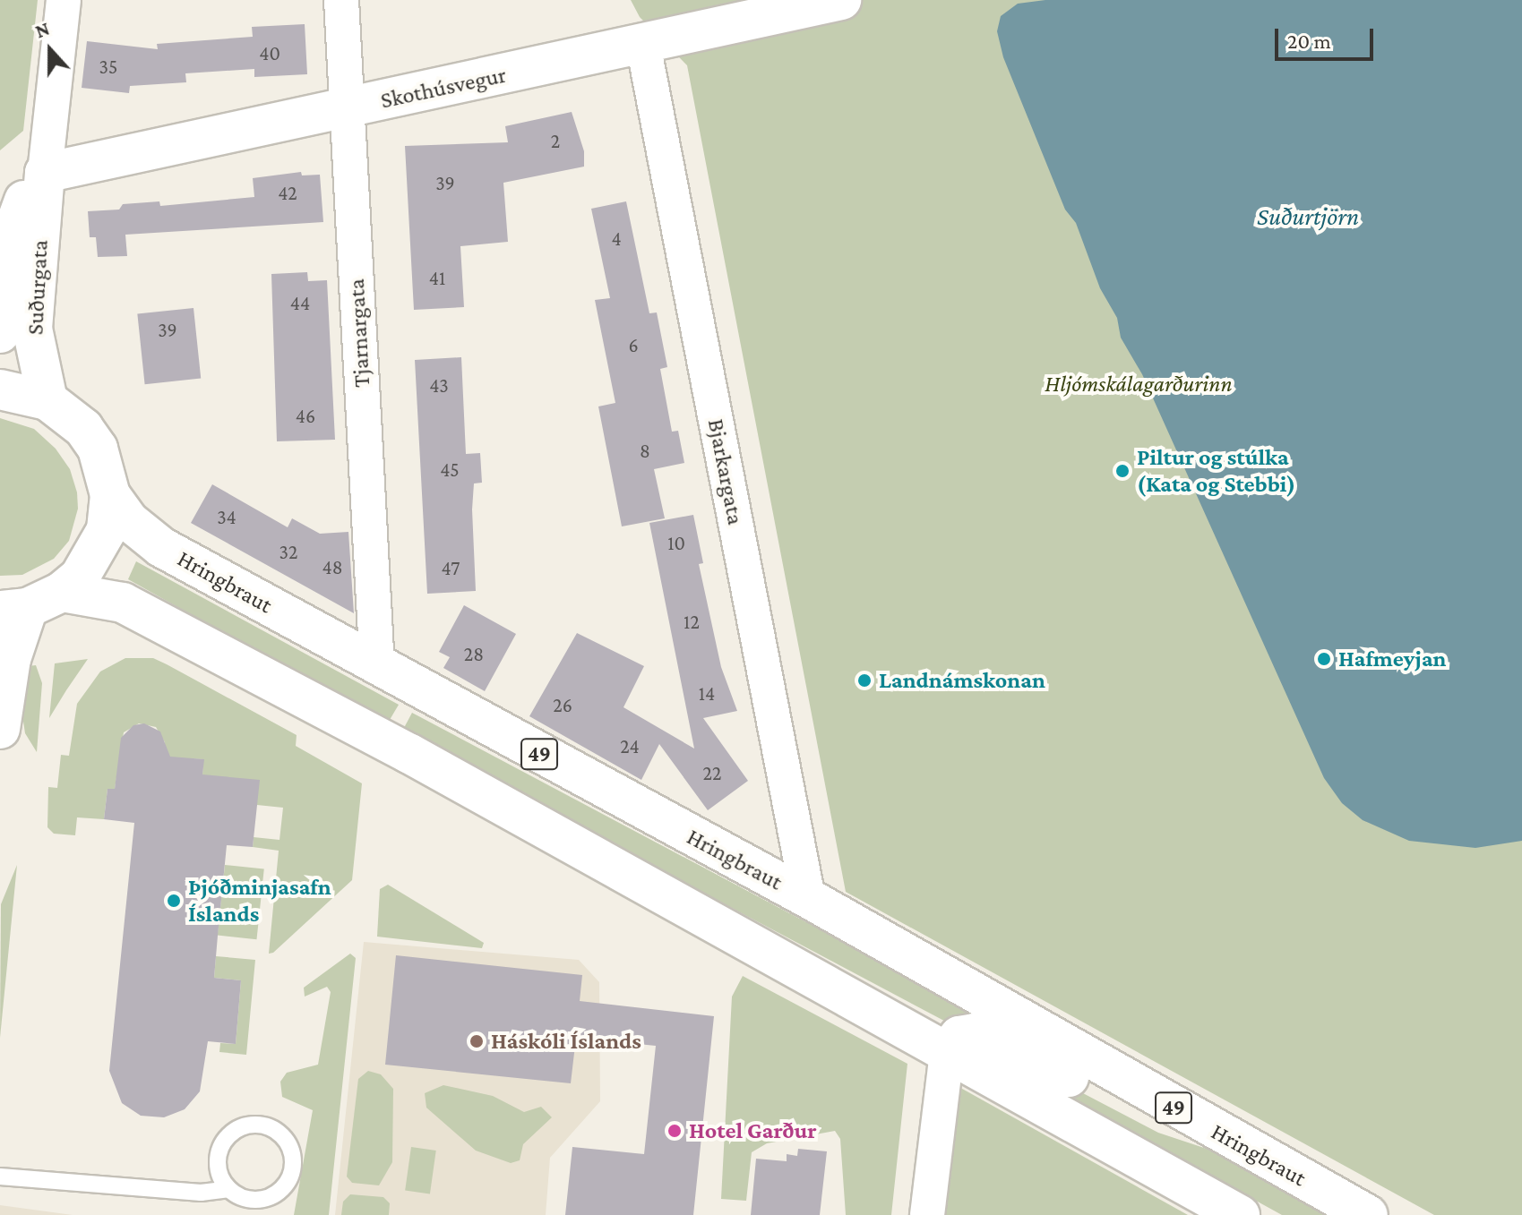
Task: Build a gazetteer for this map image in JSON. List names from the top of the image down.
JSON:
{
  "streets": {
    "main road": [
      "Skothúsvegur",
      "Suðurgata",
      "Hringbraut",
      "49"
    ],
    "street": ["Tjarnargata", "Bjarkargata"]
  },
  "crossings": [
    ["Skothúsvegur", "Suðurgata"],
    ["Skothúsvegur", "Tjarnargata"],
    ["Skothúsvegur", "Bjarkargata"],
    ["Suðurgata", "49"],
    ["Tjarnargata", "Hringbraut"],
    ["Bjarkargata", "Hringbraut"],
    ["Hringbraut", "49"]
  ],
  "water": ["Suðurtjörn"],
  "parks": ["Hljómskálagarðurinn"],
  "places": [
    "Piltur og stúlka (Kata og Stebbi)",
    "Hafmeyjan",
    "Landnámskonan",
    "Þjóðminjasafn Íslands",
    "Háskóli Íslands",
    "Hotel Garður"
  ],
  "house_numbers": [
    "40",
    "35",
    "2",
    "39",
    "42",
    "4",
    "41",
    "44",
    "39",
    "6",
    "43",
    "46",
    "8",
    "45",
    "34",
    "10",
    "32",
    "48",
    "47",
    "12",
    "28",
    "14",
    "26",
    "24",
    "22"
  ],
  "scale_bar": "20 m",
  "north": "top"
}
